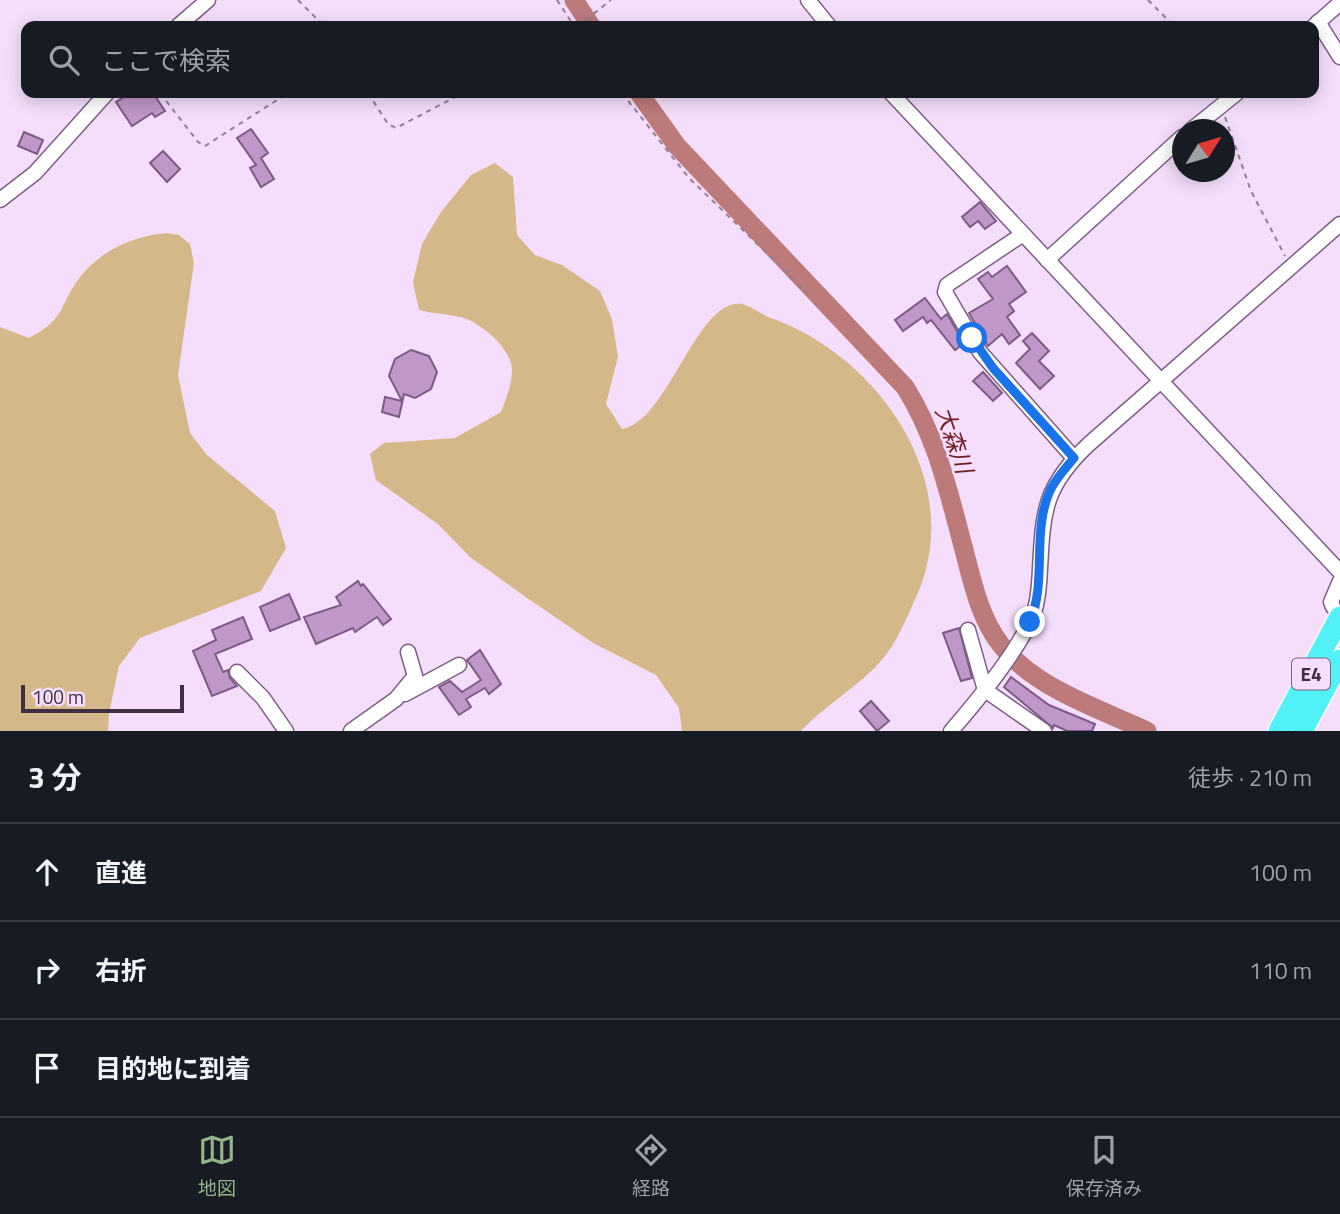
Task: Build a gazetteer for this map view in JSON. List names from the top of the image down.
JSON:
{
  "streets": {
    "highway": ["E4"]
  },
  "water": ["大森川"],
  "scale_bar": "100 m",
  "north": "top right",
  "page": {
    "search": "ここで検索",
    "scale": "100 m",
    "heading": ["3 分", "徒歩 · 210 m"],
    "list": [
      ["直進", "100 m"],
      ["右折", "110 m"],
      "目的地に到着"
    ],
    "nav": ["地図", "経路", "保存済み"]
  }
}
